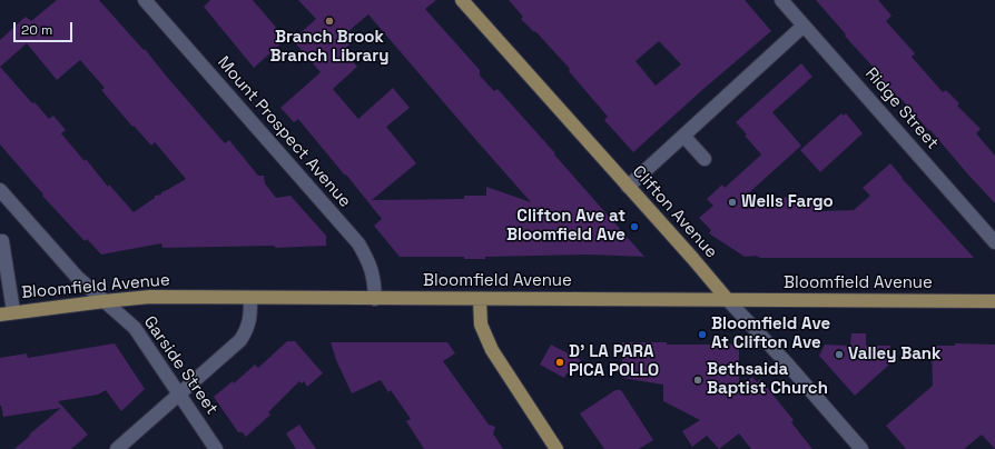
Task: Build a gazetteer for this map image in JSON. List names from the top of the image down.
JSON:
{
  "streets": {
    "main road": ["Clifton Avenue", "Bloomfield Avenue"],
    "street": ["Ridge Street", "Mount Prospect Avenue", "Garside Street"]
  },
  "crossings": [
    ["Mount Prospect Avenue", "Bloomfield Avenue"],
    ["Clifton Avenue", "Bloomfield Avenue"],
    ["Bloomfield Avenue", "Garside Street"]
  ],
  "places": [
    "Branch Brook Branch Library",
    "Wells Fargo",
    "Clifton Ave at Bloomfield Ave",
    "Bloomfield Ave At Clifton Ave",
    "Valley Bank",
    "D' LA PARA PICA POLLO",
    "Bethsaida Baptist Church"
  ],
  "scale_bar": "20 m"
}
